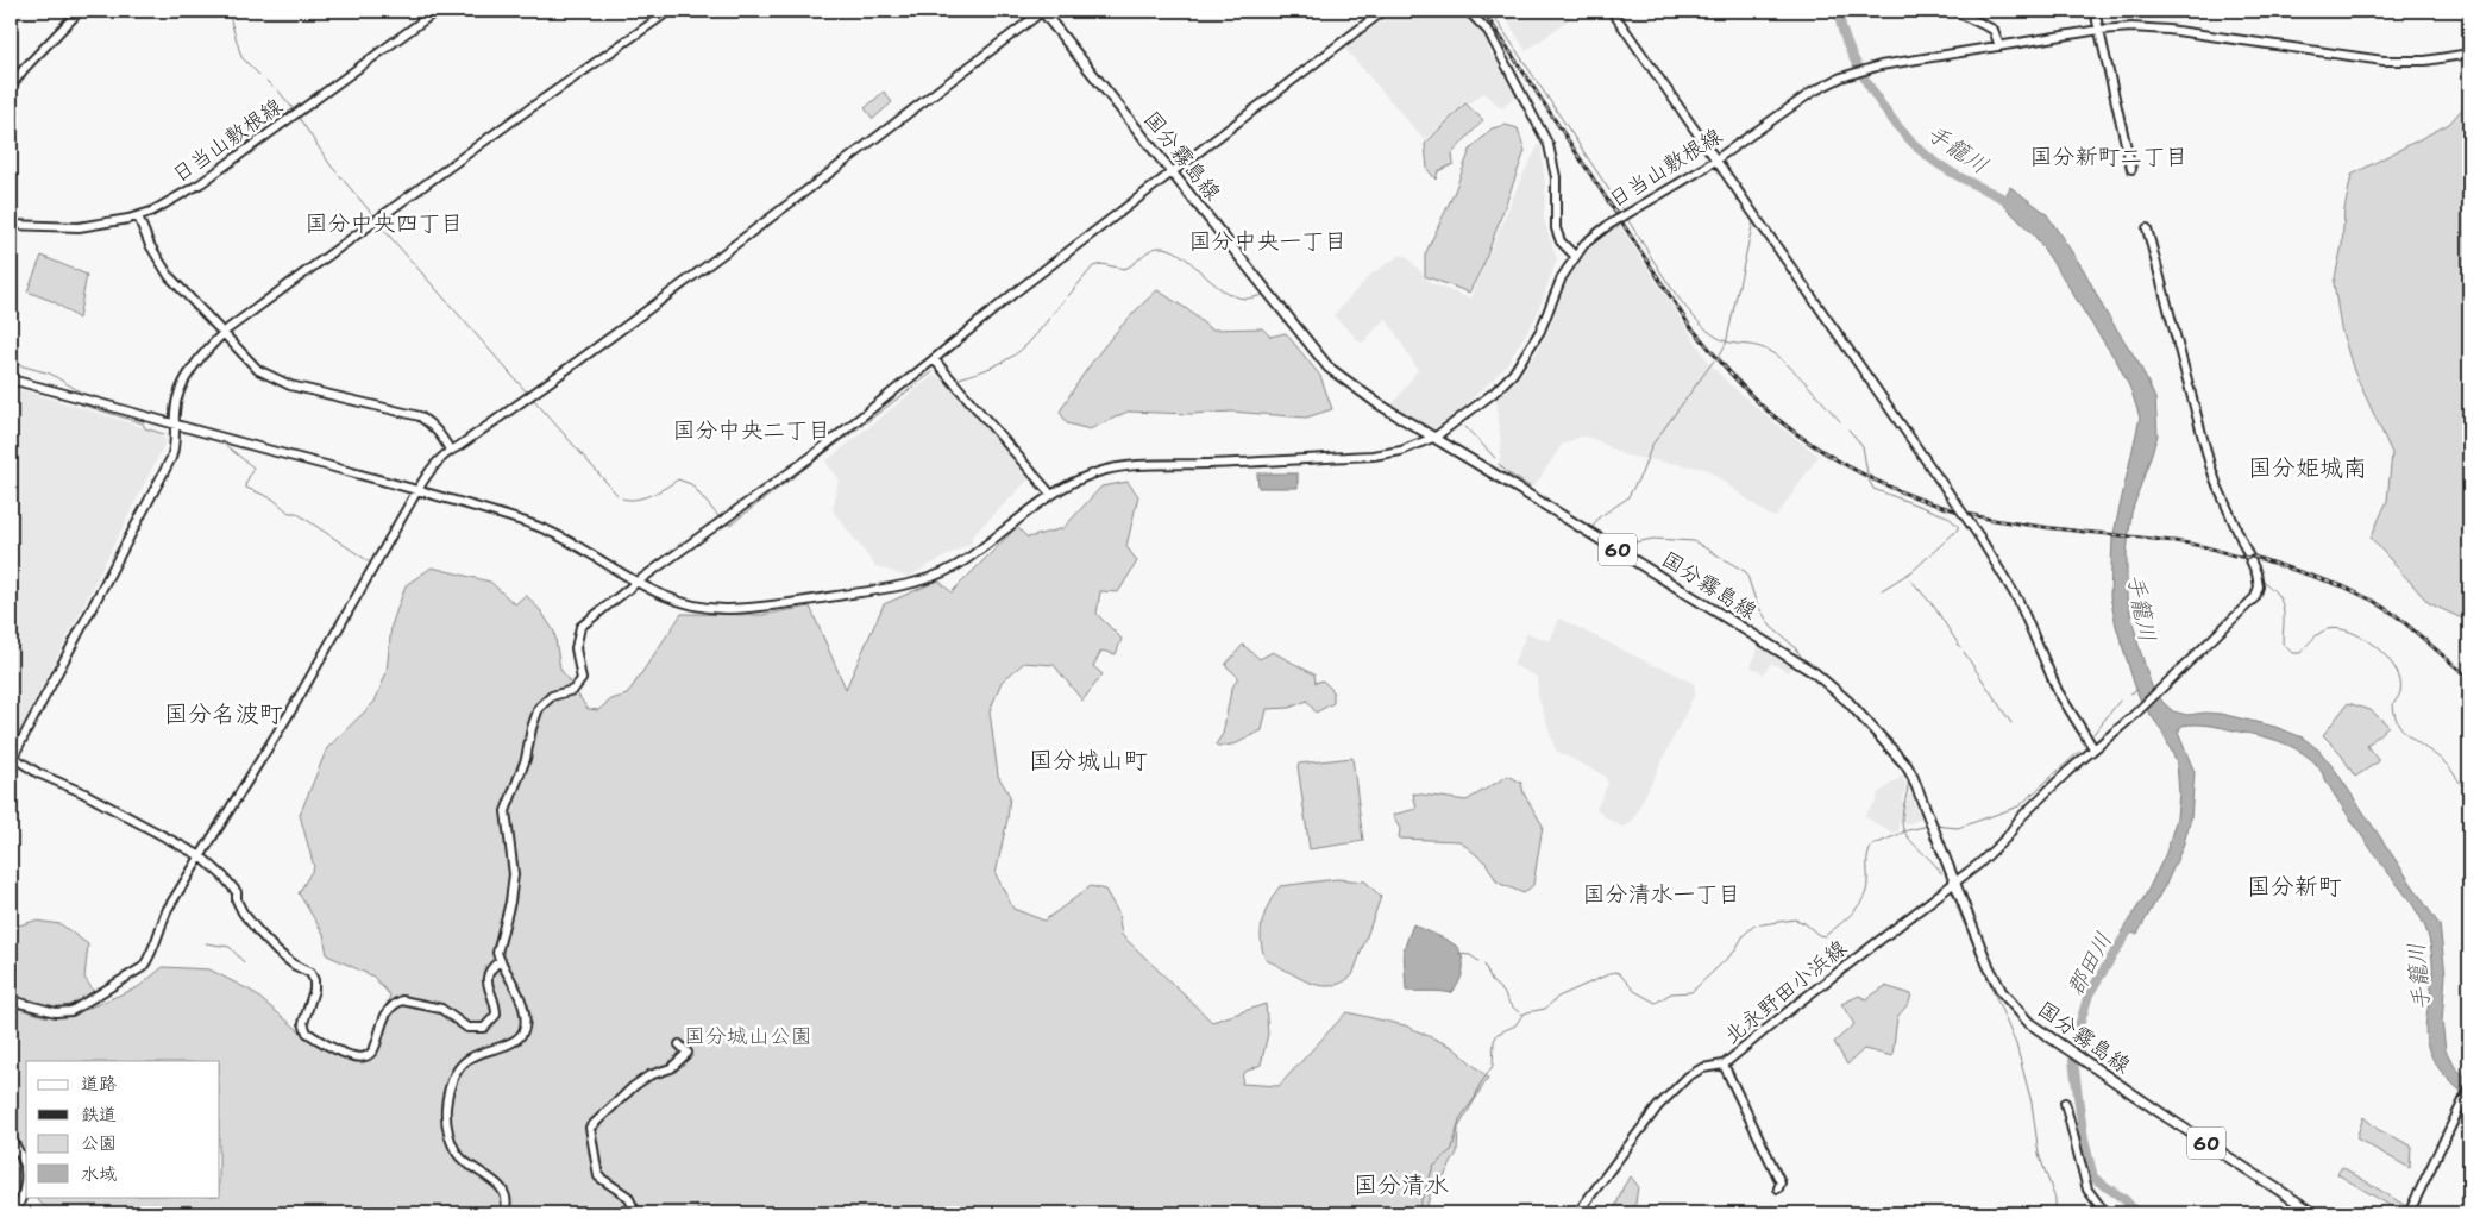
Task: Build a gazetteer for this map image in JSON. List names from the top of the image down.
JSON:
{
  "streets": {
    "main road": ["国分霧島線", "60"],
    "street": ["日当山敷根線", "北永野田小浜線"]
  },
  "crossings": [
    ["日当山敷根線", "国分霧島線"],
    ["国分霧島線", "北永野田小浜線"]
  ],
  "districts": [
    "国分新町二丁目",
    "国分中央四丁目",
    "国分中央一丁目",
    "国分中央二丁目",
    "国分姫城南",
    "国分名波町",
    "国分城山町",
    "国分新町",
    "国分清水一丁目",
    "国分清水"
  ],
  "water": ["手籠川", "郡田川"],
  "parks": ["国分城山公園"],
  "legend": [
    "道路",
    "鉄道",
    "公園",
    "水域"
  ]
}
